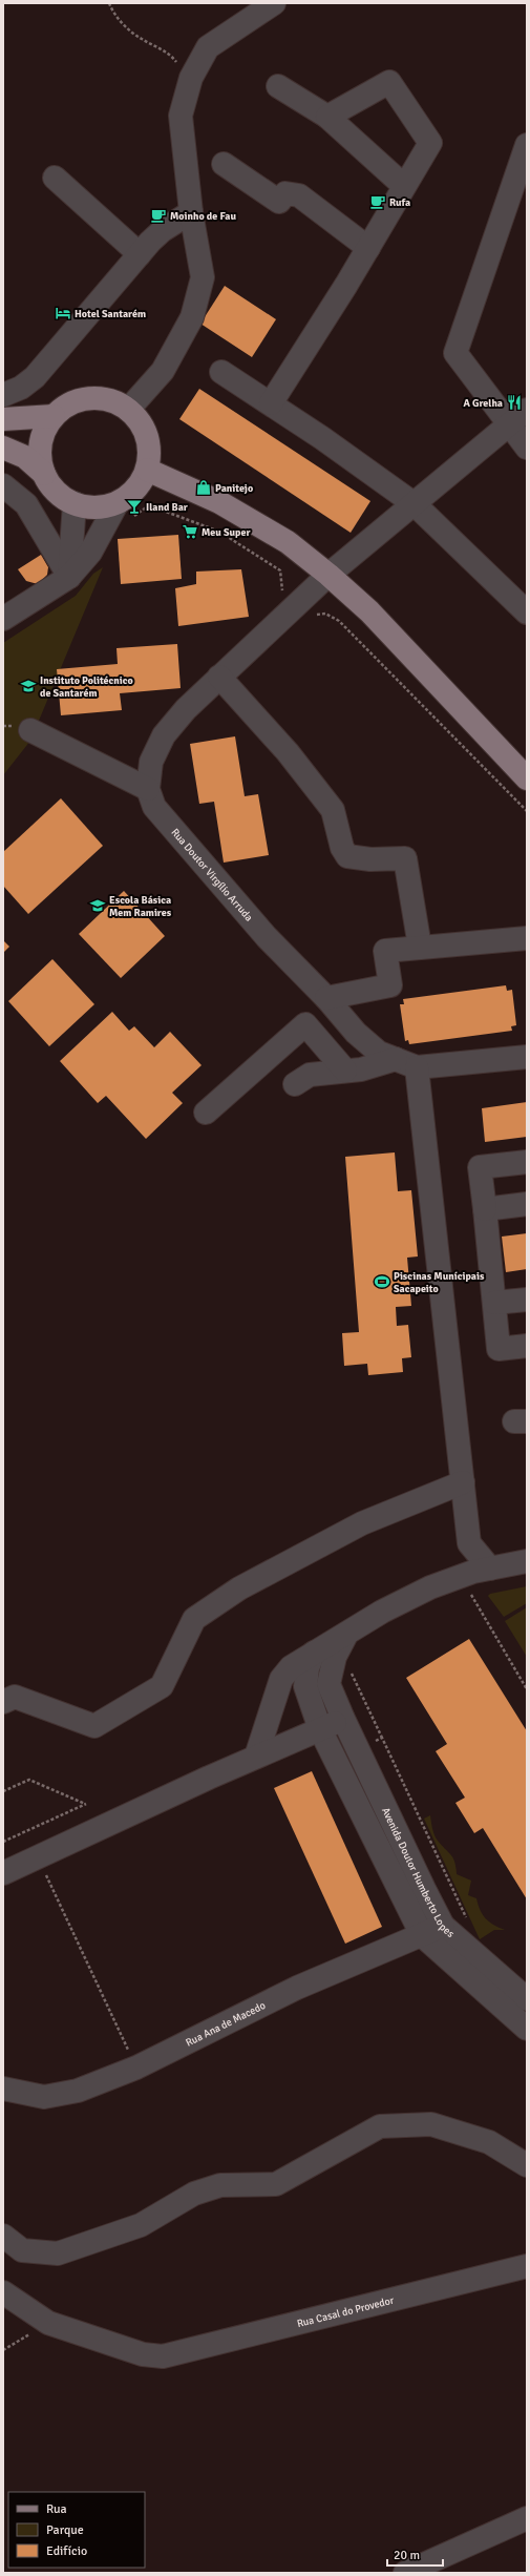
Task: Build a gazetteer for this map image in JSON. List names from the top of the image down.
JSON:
{
  "streets": {
    "street": [
      "Rua Doutor Virgílio Arruda",
      "Avenida Doutor Humberto Lopes",
      "Rua Ana de Macedo",
      "Rua Casal do Provedor"
    ]
  },
  "crossings": [
    ["Avenida Doutor Humberto Lopes", "Rua Ana de Macedo"]
  ],
  "places": {
    "cafe": ["Rufa", "Moinho de Fau"],
    "hotel": ["Hotel Santarém"],
    "restaurant": ["A Grelha"],
    "shop": ["Panitejo"],
    "bar": ["Iland Bar"],
    "supermarket": ["Meu Super"],
    "school or university": ["Instituto Politécnico de Santarém", "Escola Básica Mem Ramires"],
    "sports": ["Piscinas Munícipais Sacapeito"]
  },
  "legend": ["Rua", "Parque", "Edifício"],
  "scale_bar": "20 m"
}
